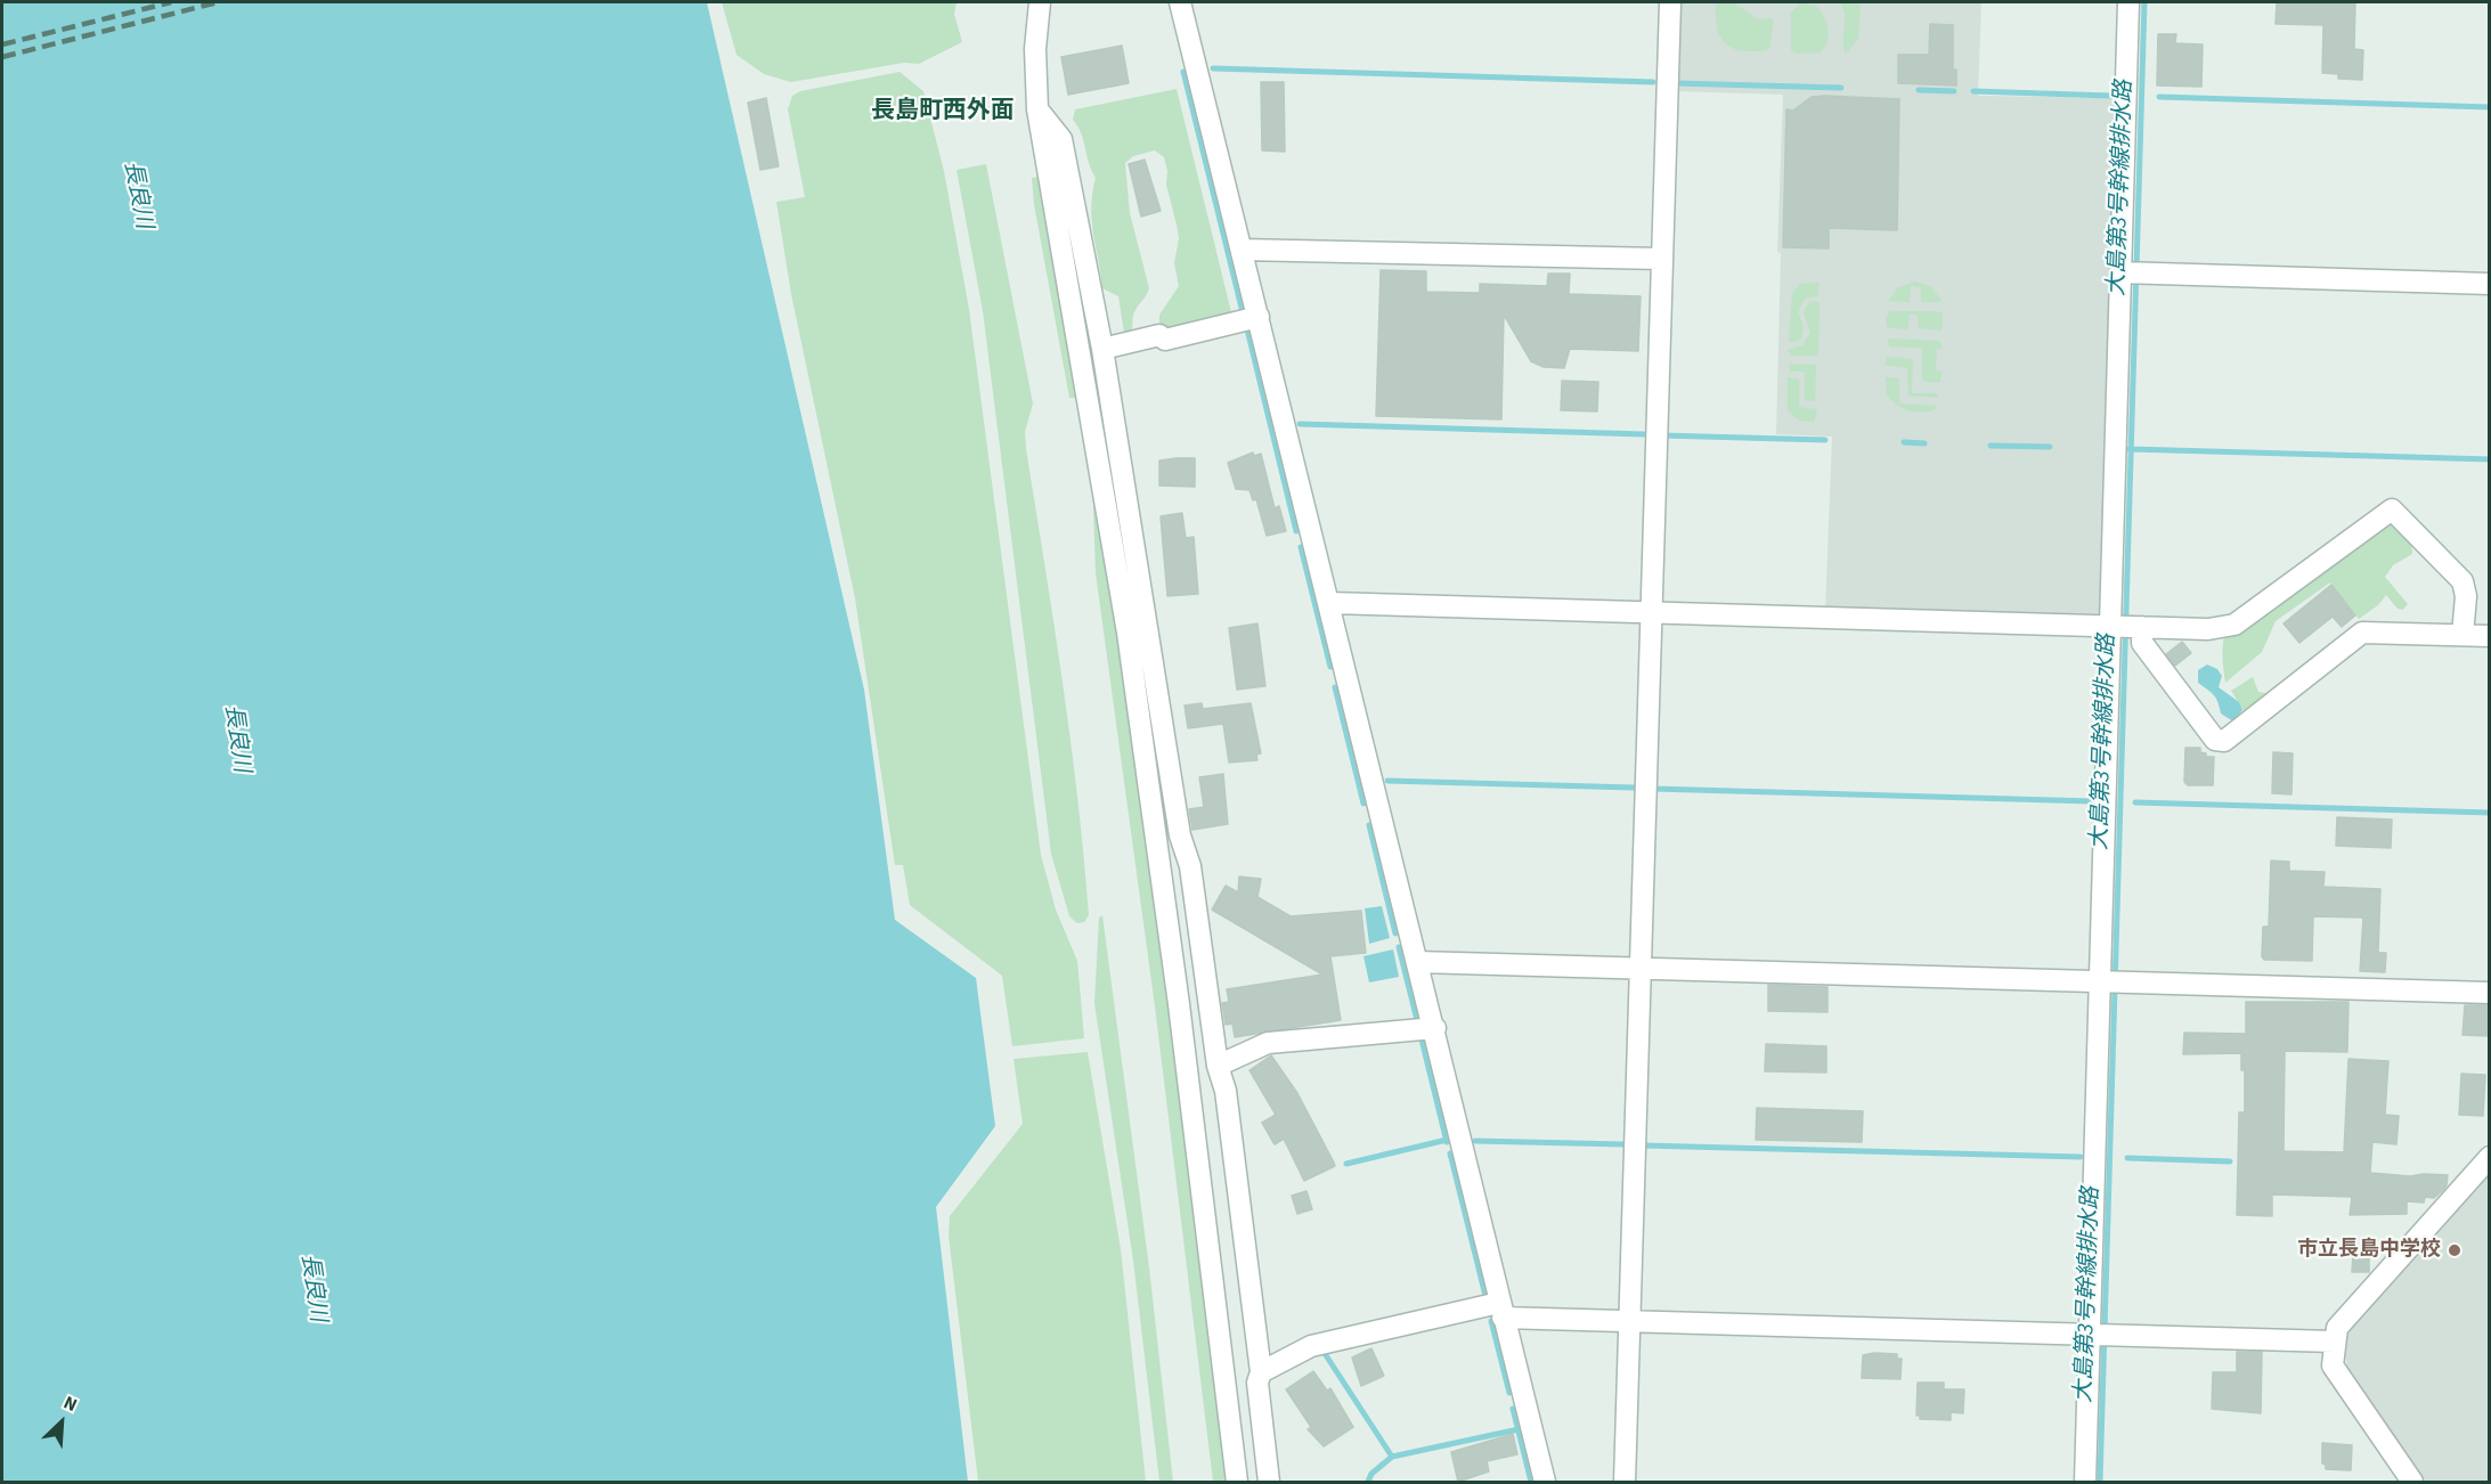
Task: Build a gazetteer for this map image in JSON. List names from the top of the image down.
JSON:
{
  "districts": ["長島町西外面"],
  "water": ["大島第3号幹線排水路", "長良川"],
  "places": ["市立長島中学校"],
  "north": "top right"
}
